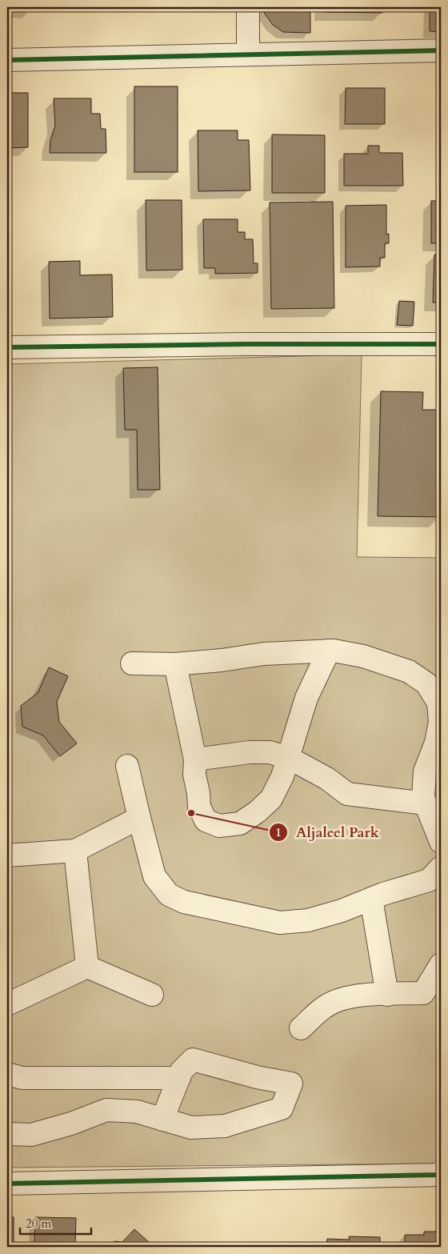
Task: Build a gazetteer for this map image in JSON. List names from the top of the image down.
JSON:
{
  "places": ["Aljaleel Park"],
  "scale_bar": "20 m"
}
